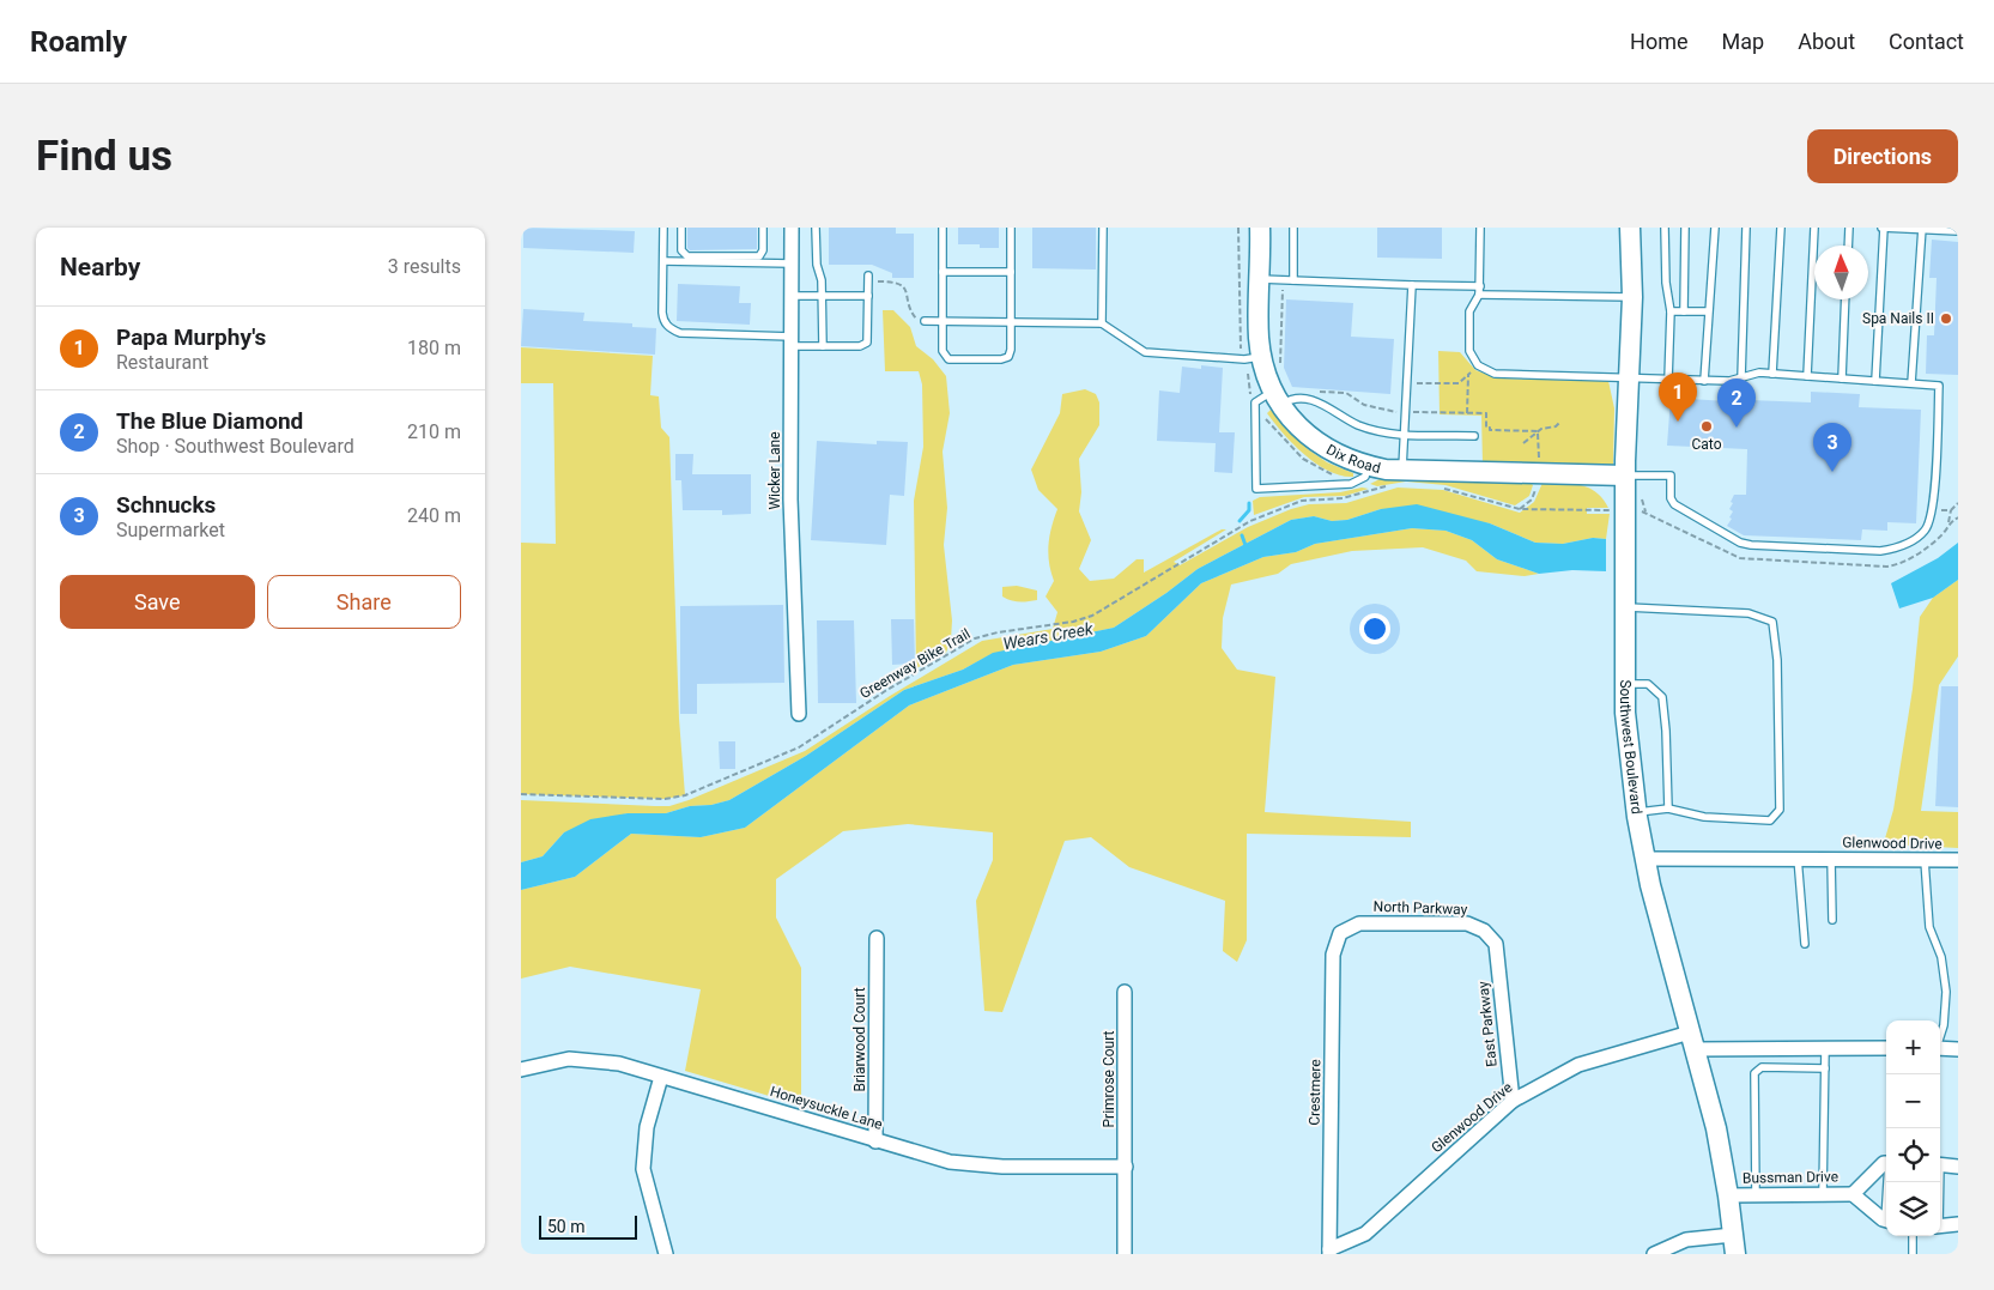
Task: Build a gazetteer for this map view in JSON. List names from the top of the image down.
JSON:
{
  "streets": {
    "main road": ["Dix Road", "Southwest Boulevard"],
    "street": [
      "Wicker Lane",
      "Glenwood Drive",
      "North Parkway",
      "East Parkway",
      "Briarwood Court",
      "Primrose Court",
      "Crestmere",
      "Honeysuckle Lane",
      "Bussman Drive"
    ],
    "path": ["Greenway Bike Trail"]
  },
  "crossings": [
    ["Dix Road", "Greenway Bike Trail"],
    ["Dix Road", "Southwest Boulevard"],
    ["Southwest Boulevard", "Glenwood Drive"],
    ["Southwest Boulevard", "Bussman Drive"],
    ["Glenwood Drive", "East Parkway"],
    ["Glenwood Drive", "Crestmere"],
    ["North Parkway", "East Parkway"],
    ["North Parkway", "Crestmere"],
    ["Briarwood Court", "Honeysuckle Lane"],
    ["Primrose Court", "Honeysuckle Lane"]
  ],
  "water": ["Wears Creek"],
  "places": ["Spa Nails II", "Cato"],
  "scale_bar": "50 m",
  "north": "top",
  "page": {
    "header": "Roamly",
    "nav": [
      "Home",
      "Map",
      "About",
      "Contact"
    ],
    "buttons": [
      "Directions",
      ["Save", "Share"]
    ],
    "title": "Find us",
    "heading": ["Nearby", "3 results"],
    "list": [
      {
        "mark": "1",
        "name": "Papa Murphy's",
        "note": "Restaurant",
        "value": "180 m"
      },
      {
        "mark": "2",
        "name": "The Blue Diamond",
        "note": "Shop · Southwest Boulevard",
        "value": "210 m"
      },
      {
        "mark": "3",
        "name": "Schnucks",
        "note": "Supermarket",
        "value": "240 m"
      }
    ],
    "pins": ["1", "2", "3"],
    "map_buttons": ["+", "−"],
    "scale": "50 m"
  }
}
